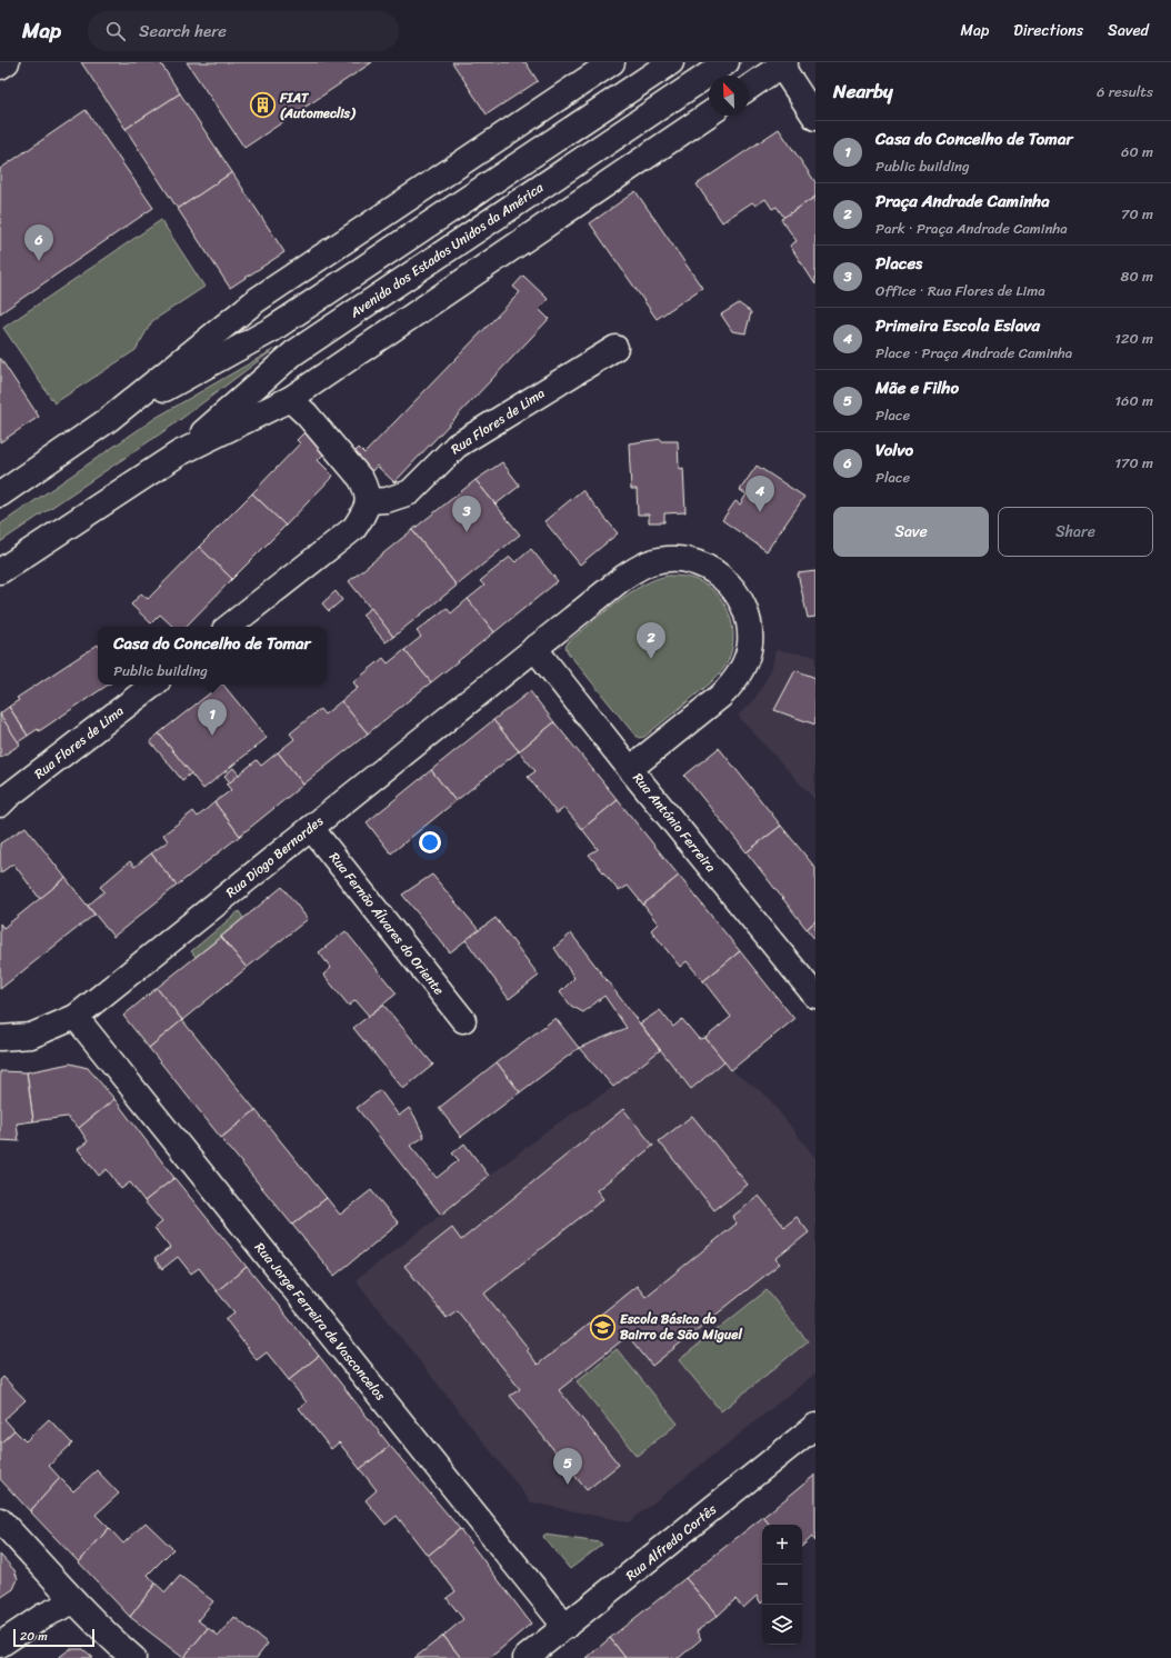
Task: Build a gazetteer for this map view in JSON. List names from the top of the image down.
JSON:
{
  "streets": {
    "street": [
      "Avenida dos Estados Unidos da América",
      "Rua Flores de Lima",
      "Rua António Ferreira",
      "Rua Diogo Bernardes",
      "Rua Fernão Álvares do Oriente",
      "Rua Jorge Ferreira de Vasconcelos",
      "Rua Alfredo Cortês"
    ]
  },
  "crossings": [
    ["Rua António Ferreira", "Rua Diogo Bernardes"],
    ["Rua Diogo Bernardes", "Rua Fernão Álvares do Oriente"],
    ["Rua Diogo Bernardes", "Rua Jorge Ferreira de Vasconcelos"],
    ["Rua Jorge Ferreira de Vasconcelos", "Rua Alfredo Cortês"]
  ],
  "places": {
    "building": ["FIAT (Automeclis)"],
    "school or university": ["Escola Básica do Bairro de São Miguel"]
  },
  "scale_bar": "20 m",
  "north": "top left",
  "page": {
    "header": "Map",
    "search": "Search here",
    "nav": ["Map", "Directions", "Saved"],
    "heading": ["Nearby", "6 results"],
    "list": [
      {
        "mark": "1",
        "name": "Casa do Concelho de Tomar",
        "note": "Public building",
        "value": "60 m"
      },
      {
        "mark": "2",
        "name": "Praça Andrade Caminha",
        "note": "Park · Praça Andrade Caminha",
        "value": "70 m"
      },
      {
        "mark": "3",
        "name": "Places",
        "note": "Office · Rua Flores de Lima",
        "value": "80 m"
      },
      {
        "mark": "4",
        "name": "Primeira Escola Eslava",
        "note": "Place · Praça Andrade Caminha",
        "value": "120 m"
      },
      {
        "mark": "5",
        "name": "Mãe e Filho",
        "note": "Place",
        "value": "160 m"
      },
      {
        "mark": "6",
        "name": "Volvo",
        "note": "Place",
        "value": "170 m"
      }
    ],
    "pins": [
      "6",
      "4",
      "3",
      "2",
      "1",
      "5"
    ],
    "buttons": ["Save", "Share"],
    "popup": ["Casa do Concelho de Tomar", "Public building"],
    "map_buttons": ["+", "−"],
    "scale": "20 m"
  }
}
